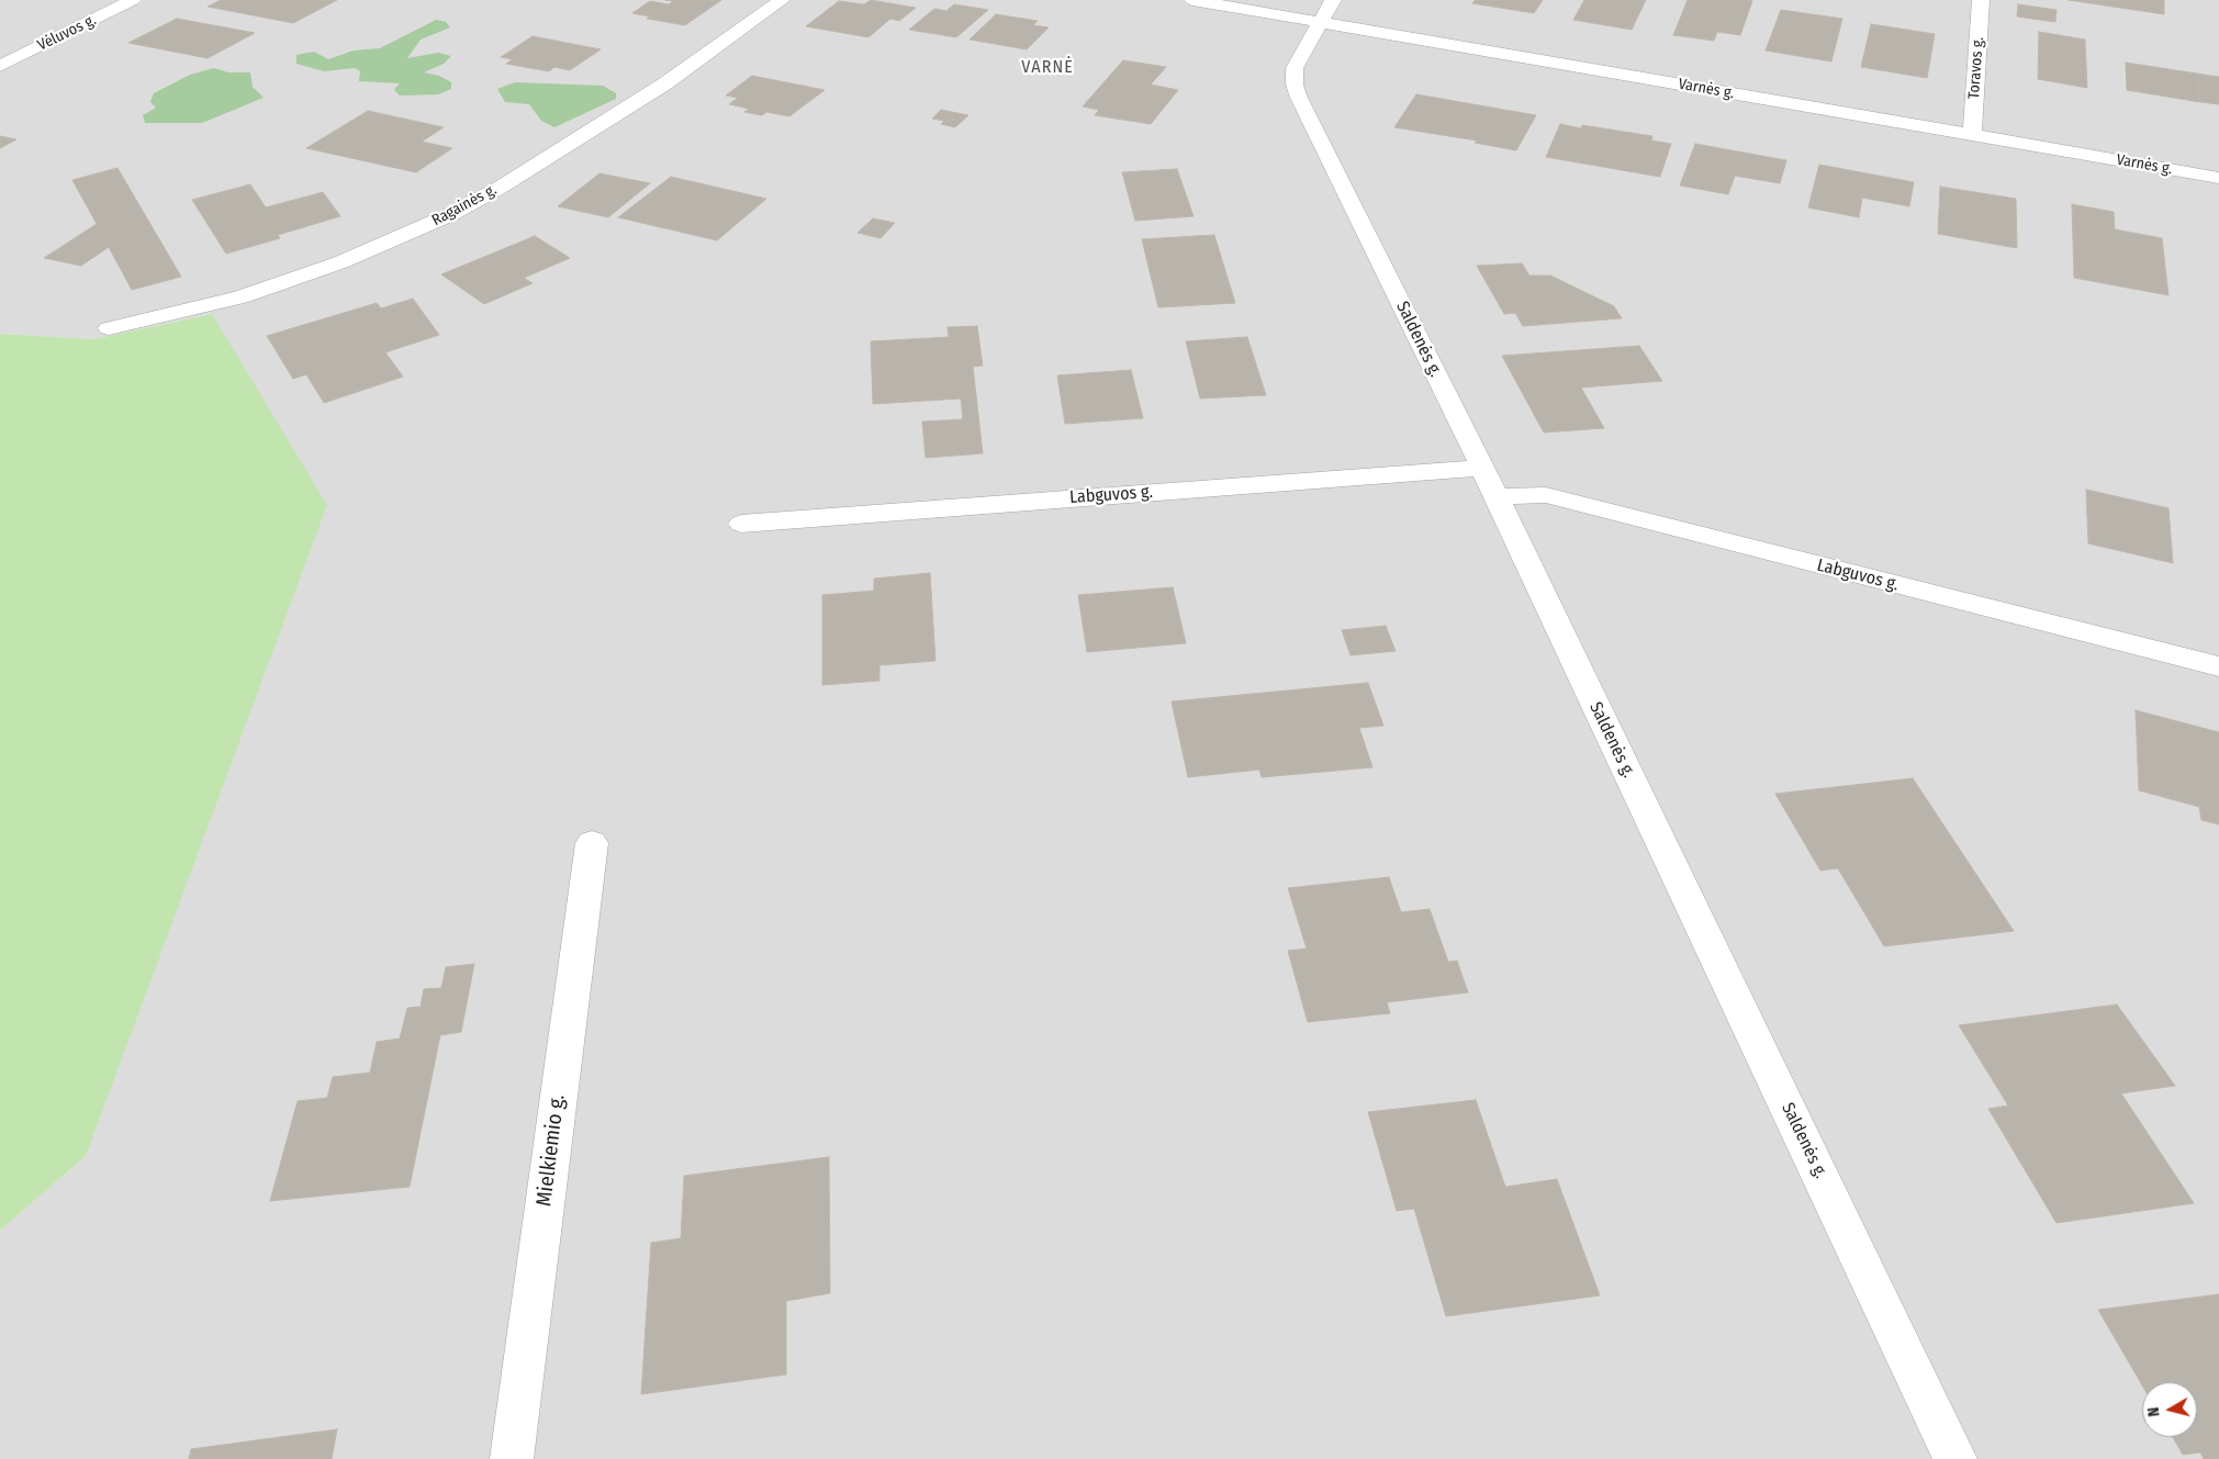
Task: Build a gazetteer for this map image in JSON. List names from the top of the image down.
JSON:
{
  "streets": {
    "street": [
      "Vėluvos g.",
      "Toravos g.",
      "Varnės g.",
      "Ragainės g.",
      "Saldenės g.",
      "Labguvos g.",
      "Mielkiemio g."
    ]
  },
  "crossings": [
    ["Toravos g.", "Varnės g."],
    ["Varnės g.", "Saldenės g."],
    ["Saldenės g.", "Labguvos g."]
  ],
  "districts": ["VARNĖ"],
  "north": "left"
}
